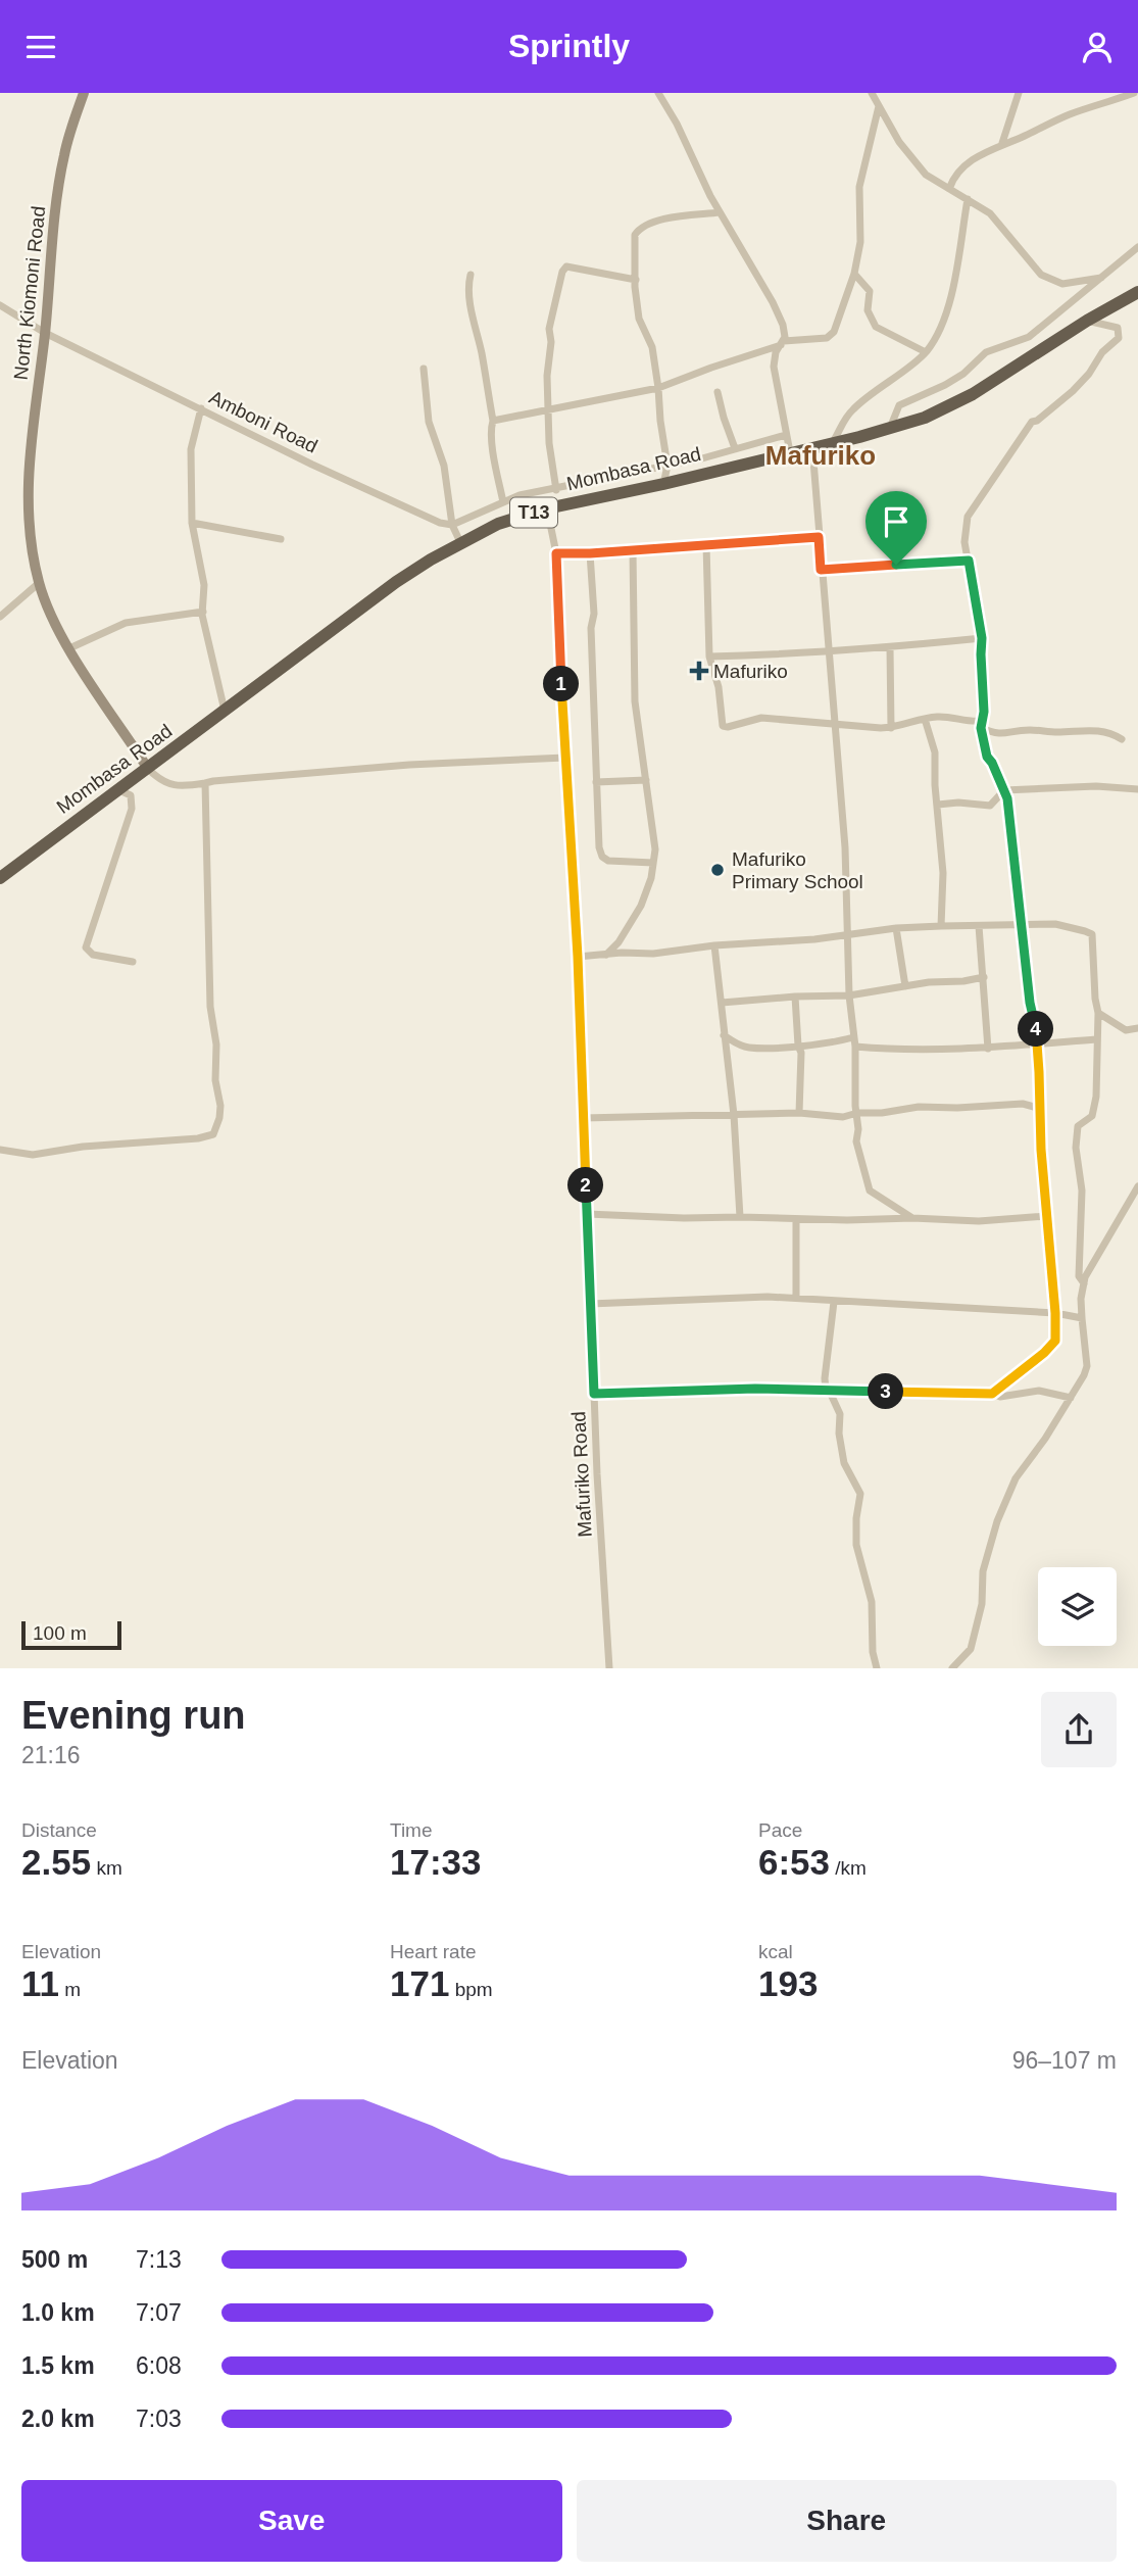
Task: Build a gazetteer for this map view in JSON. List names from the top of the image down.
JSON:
{
  "streets": {
    "highway": ["Mombasa Road", "T13"],
    "main road": ["North Kiomoni Road"],
    "street": ["Amboni Road", "Mafuriko Road"]
  },
  "crossings": [
    ["North Kiomoni Road", "Amboni Road"],
    ["North Kiomoni Road", "Mombasa Road"],
    ["Mombasa Road", "Mafuriko Road"]
  ],
  "districts": ["Mafuriko"],
  "places": {
    "health": ["Mafuriko"],
    "other": ["Mafuriko Primary School"]
  },
  "scale_bar": "100 m",
  "page": {
    "header": "Sprintly",
    "pins": [
      "1",
      "4",
      "2",
      "3"
    ],
    "scale": "100 m",
    "heading": ["Evening run", "21:16"],
    "stats": [
      ["Distance", "2.55 km"],
      ["Time", "17:33"],
      ["Pace", "6:53 /km"],
      ["Elevation", "11 m"],
      ["Heart rate", "171 bpm"],
      ["kcal", "193"]
    ],
    "chart": ["Elevation", "96–107 m"],
    "list": [
      {
        "name": "500 m",
        "note": "7:13"
      },
      {
        "name": "1.0 km",
        "note": "7:07"
      },
      {
        "name": "1.5 km",
        "note": "6:08"
      },
      {
        "name": "2.0 km",
        "note": "7:03"
      }
    ],
    "buttons": ["Save", "Share"]
  }
}
